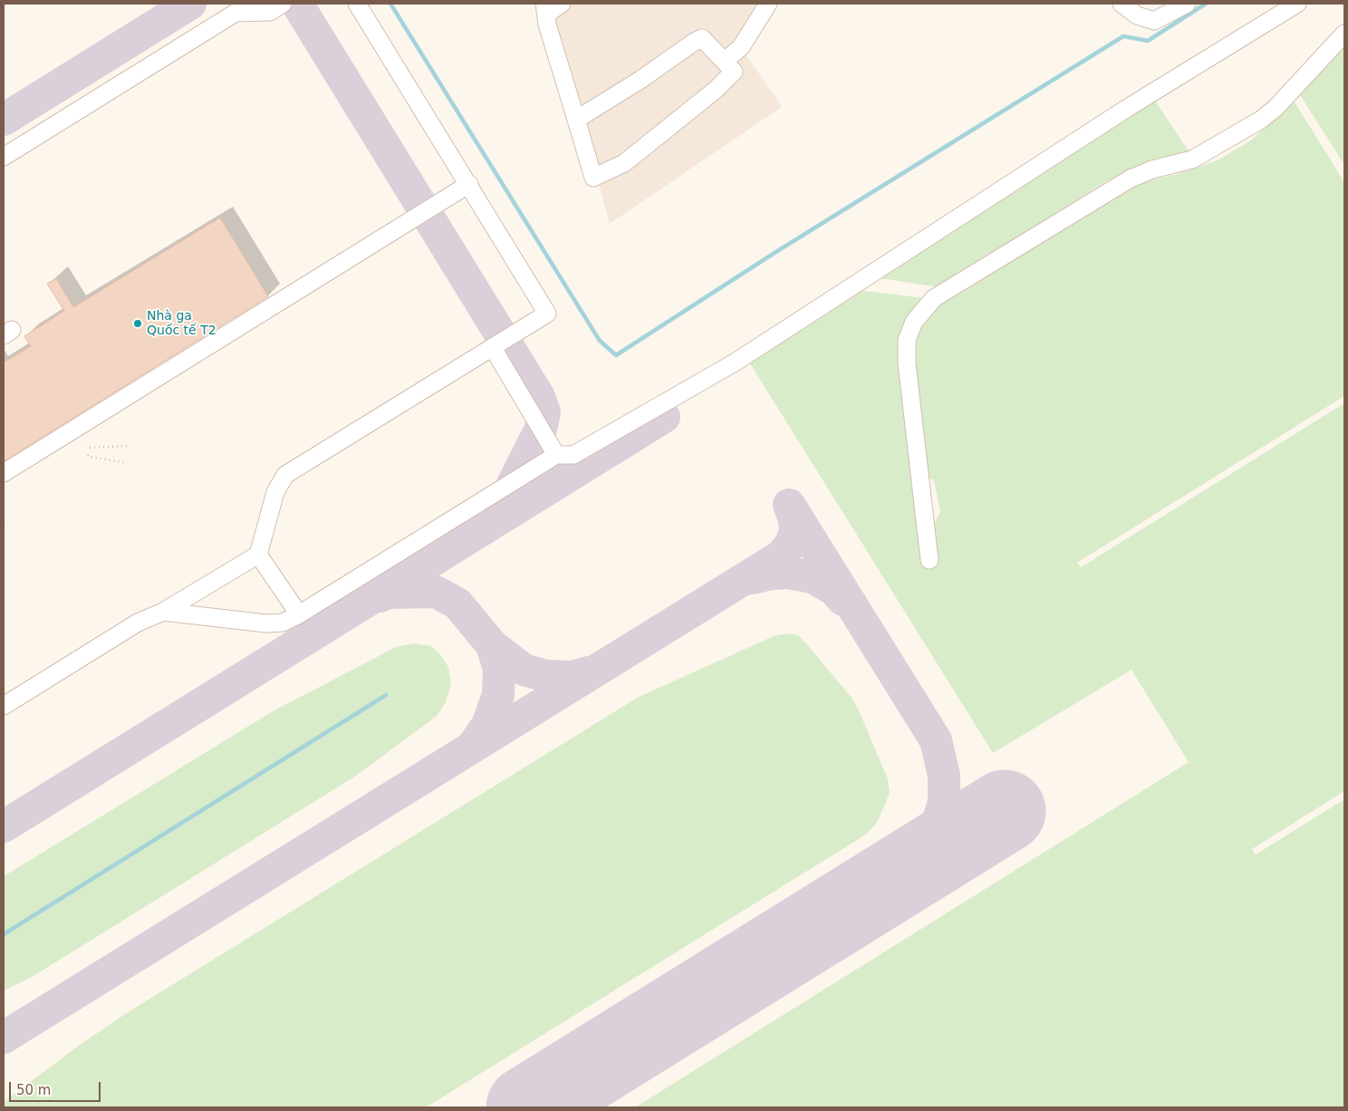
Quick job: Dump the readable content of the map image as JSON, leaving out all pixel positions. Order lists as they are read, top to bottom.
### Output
{
  "places": ["Nhà ga Quốc tế T2"],
  "scale_bar": "50 m"
}
